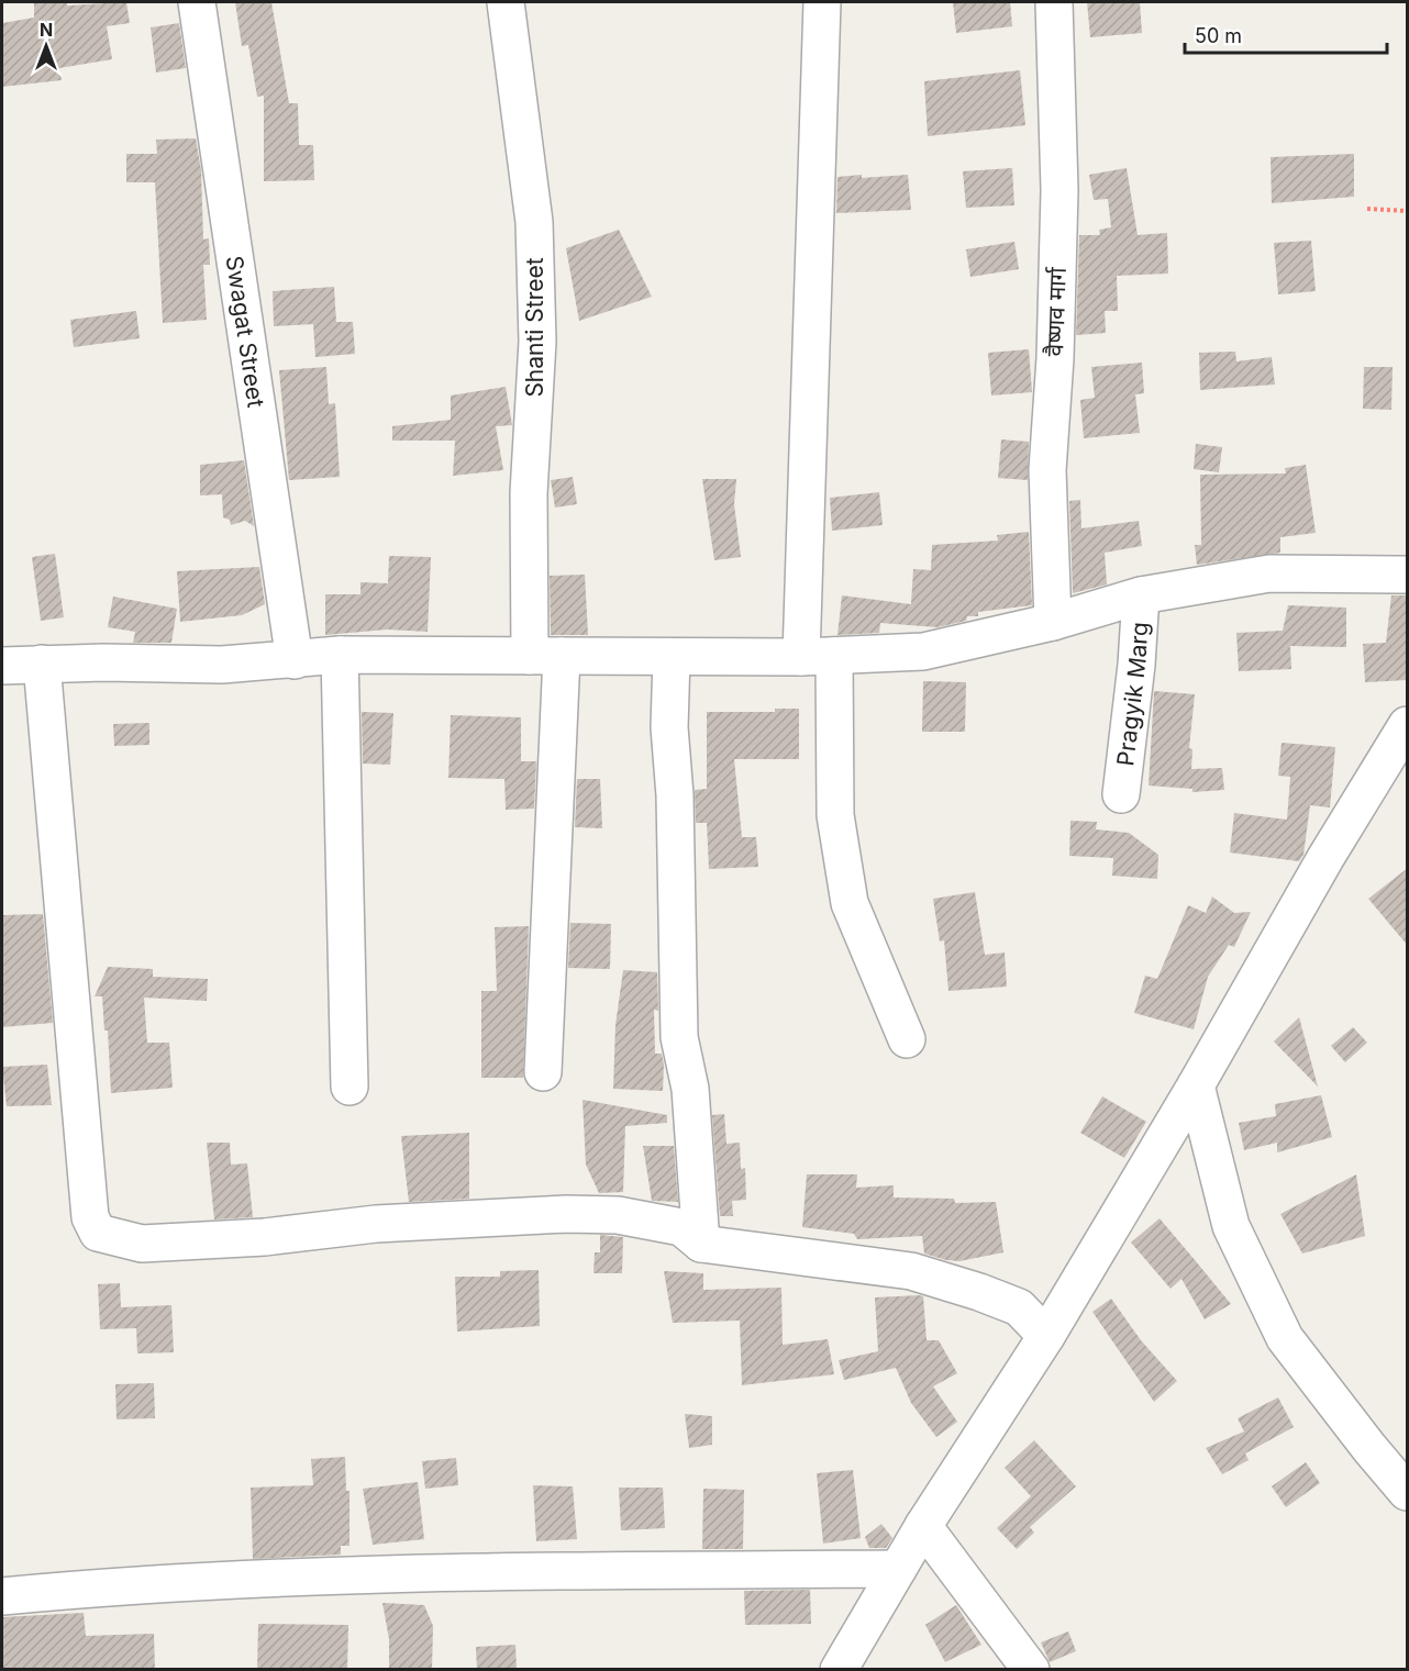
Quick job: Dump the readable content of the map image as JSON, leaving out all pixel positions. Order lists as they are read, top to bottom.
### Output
{
  "streets": {
    "street": [
      "वैष्णव मार्ग",
      "Shanti Street",
      "Swagat Street",
      "Pragyik Marg"
    ]
  },
  "scale_bar": "50 m",
  "north": "top"
}
